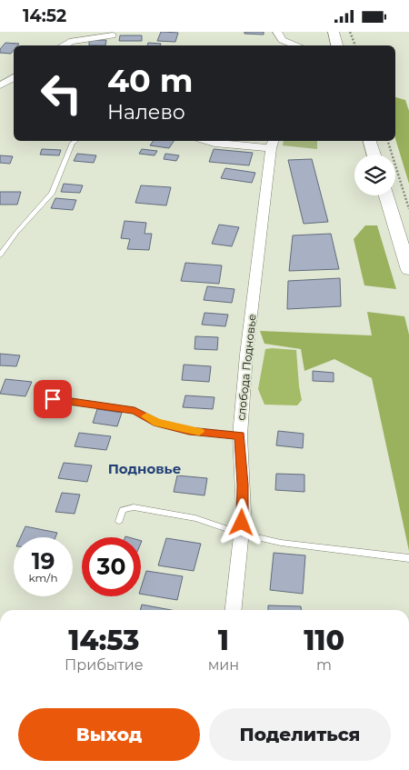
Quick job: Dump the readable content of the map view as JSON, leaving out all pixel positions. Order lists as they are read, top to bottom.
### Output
{
  "streets": {
    "street": ["слобода Подновье"]
  },
  "districts": ["Подновье"],
  "page": {
    "status": "14:52",
    "turn": ["40 m", "Налево"],
    "speed": "19 km/h",
    "limit": "30",
    "eta": [
      "14:53",
      "Прибытие",
      "1",
      "мин",
      "110",
      "m"
    ],
    "buttons": ["Выход", "Поделиться"]
  }
}
